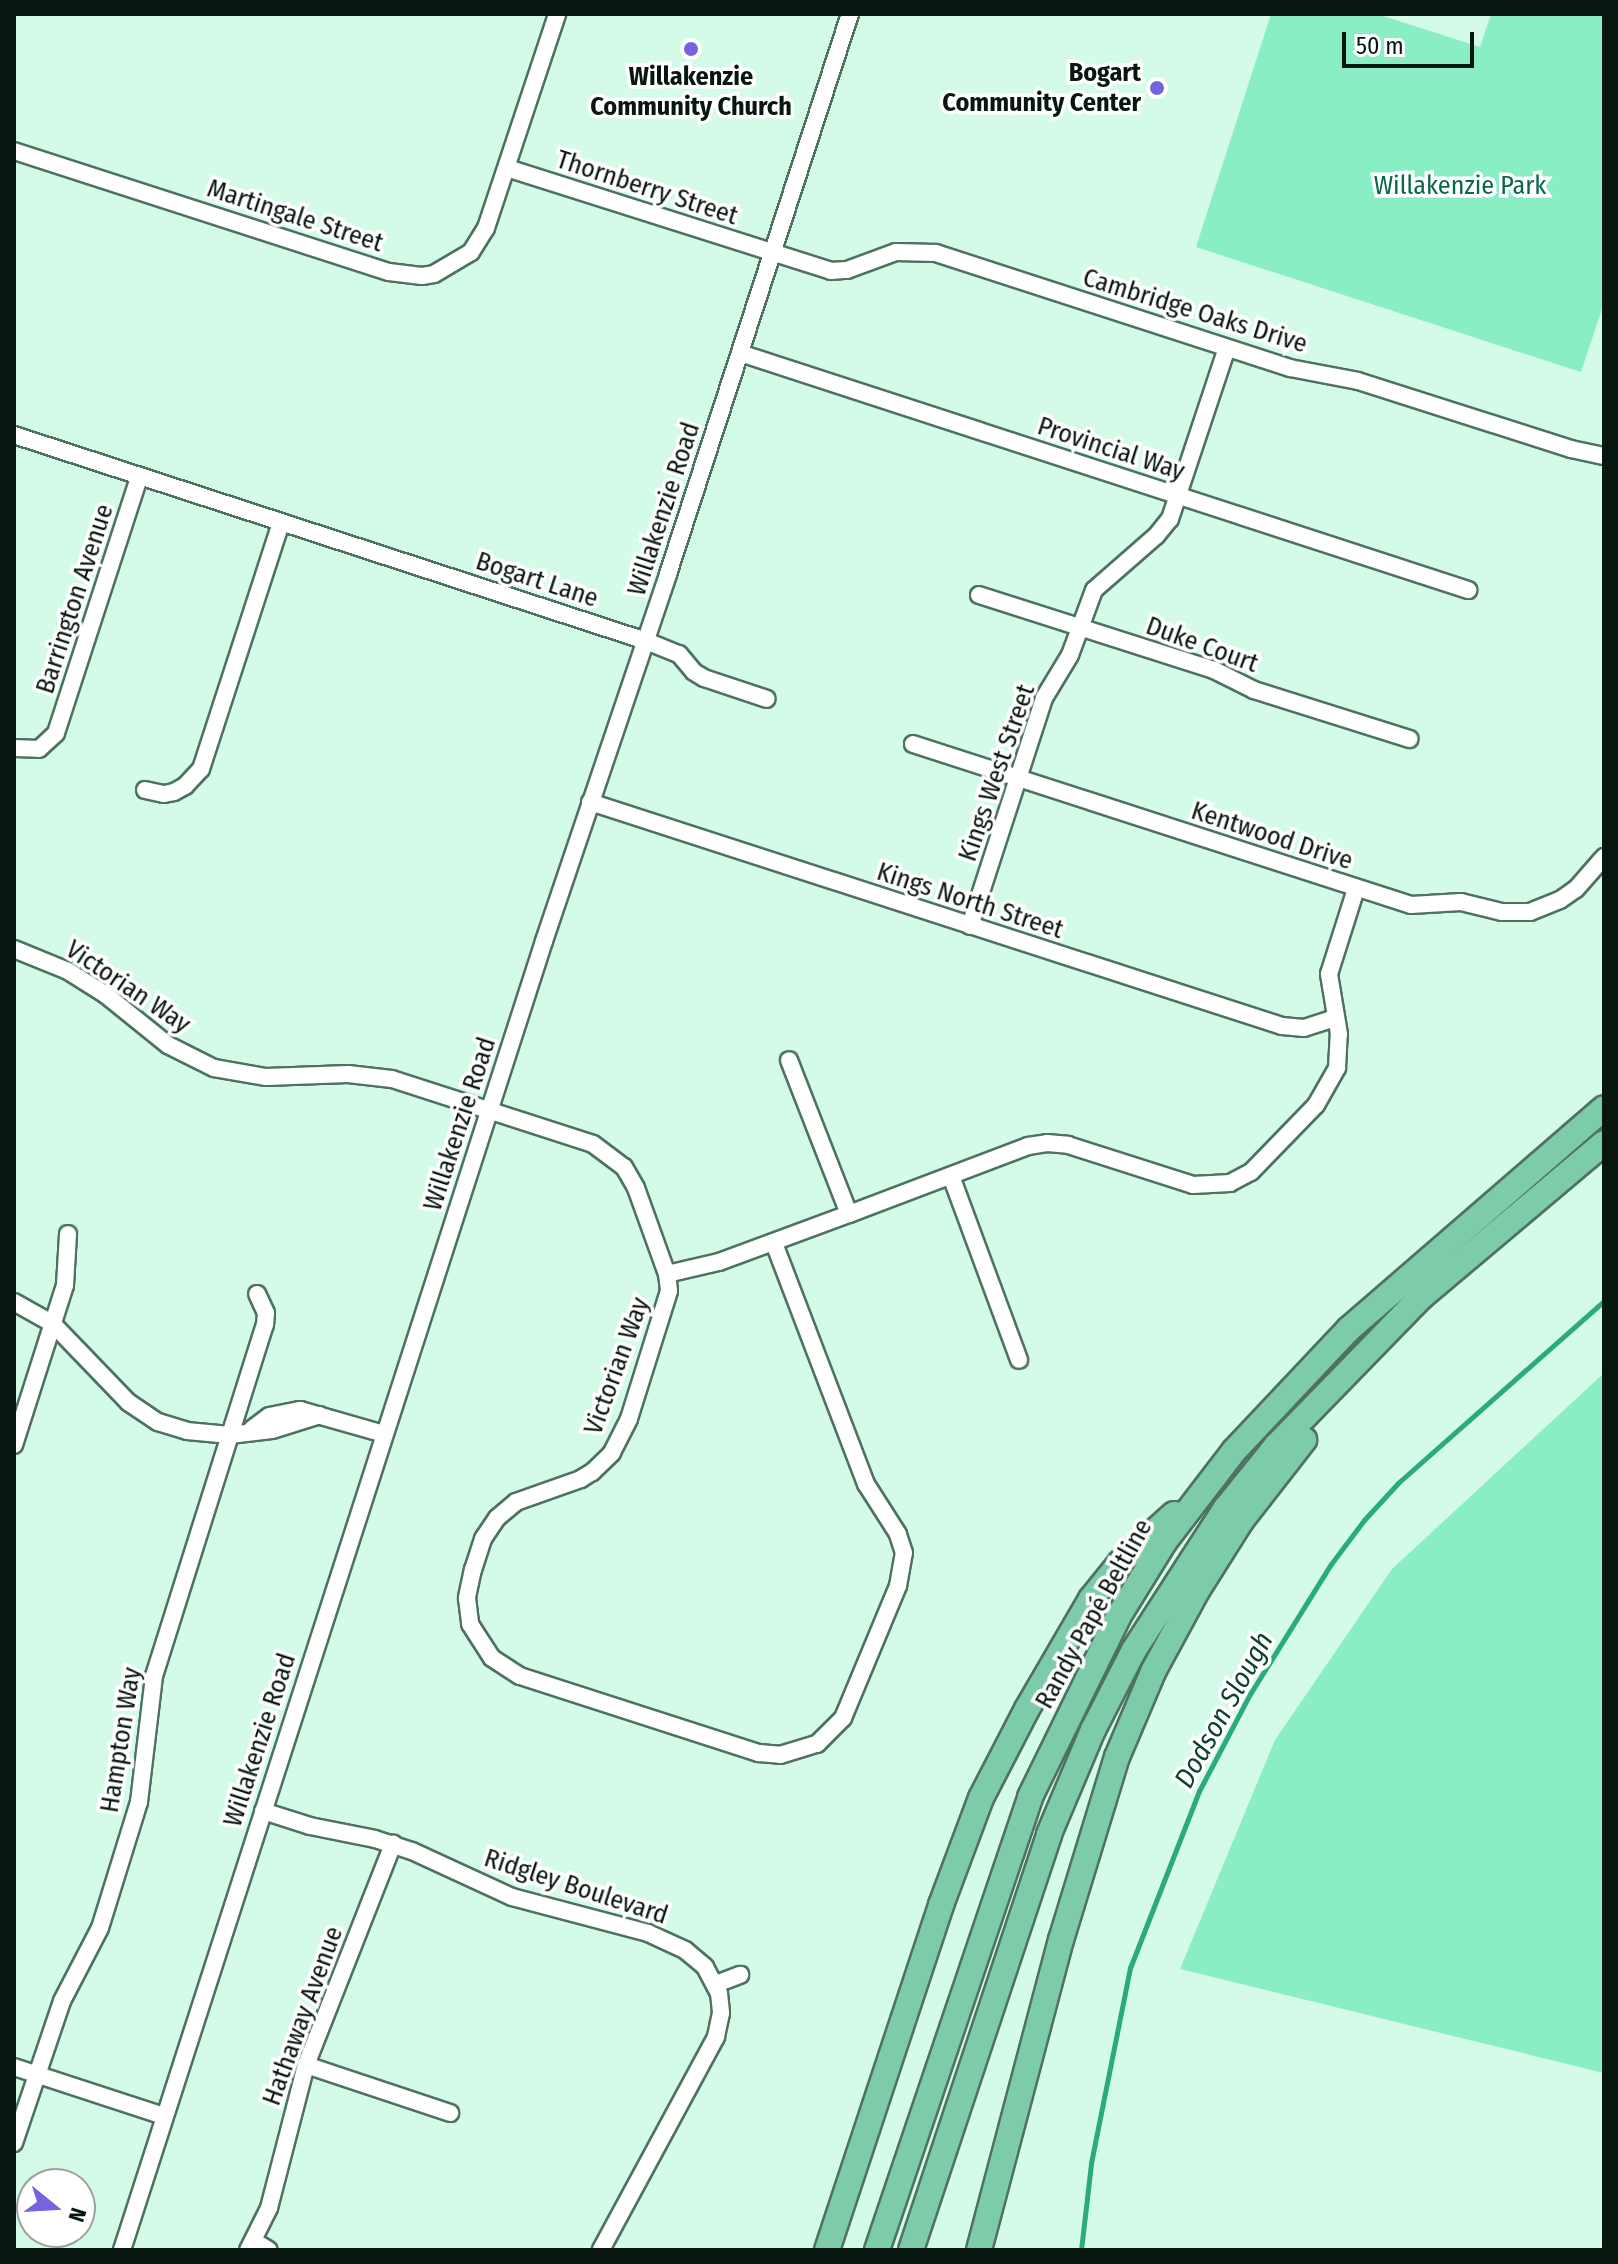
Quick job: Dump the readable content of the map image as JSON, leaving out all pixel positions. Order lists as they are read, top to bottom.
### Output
{
  "streets": {
    "highway": ["Randy Papé Beltline"],
    "street": [
      "Thornberry Street",
      "Martingale Street",
      "Cambridge Oaks Drive",
      "Provincial Way",
      "Willakenzie Road",
      "Bogart Lane",
      "Barrington Avenue",
      "Duke Court",
      "Kings West Street",
      "Kentwood Drive",
      "Kings North Street",
      "Victorian Way",
      "Hampton Way",
      "Ridgley Boulevard",
      "Hathaway Avenue"
    ]
  },
  "crossings": [
    ["Thornberry Street", "Martingale Street"],
    ["Thornberry Street", "Cambridge Oaks Drive"],
    ["Thornberry Street", "Willakenzie Road"],
    ["Cambridge Oaks Drive", "Willakenzie Road"],
    ["Cambridge Oaks Drive", "Kings West Street"],
    ["Provincial Way", "Willakenzie Road"],
    ["Provincial Way", "Kings West Street"],
    ["Willakenzie Road", "Bogart Lane"],
    ["Willakenzie Road", "Kings North Street"],
    ["Willakenzie Road", "Victorian Way"],
    ["Willakenzie Road", "Ridgley Boulevard"],
    ["Bogart Lane", "Barrington Avenue"],
    ["Duke Court", "Kings West Street"],
    ["Kings West Street", "Kentwood Drive"],
    ["Kings West Street", "Kings North Street"],
    ["Ridgley Boulevard", "Hathaway Avenue"]
  ],
  "water": ["Dodson Slough"],
  "parks": ["Willakenzie Park"],
  "places": ["Willakenzie Community Church", "Bogart Community Center"],
  "scale_bar": "50 m",
  "north": "right"
}
